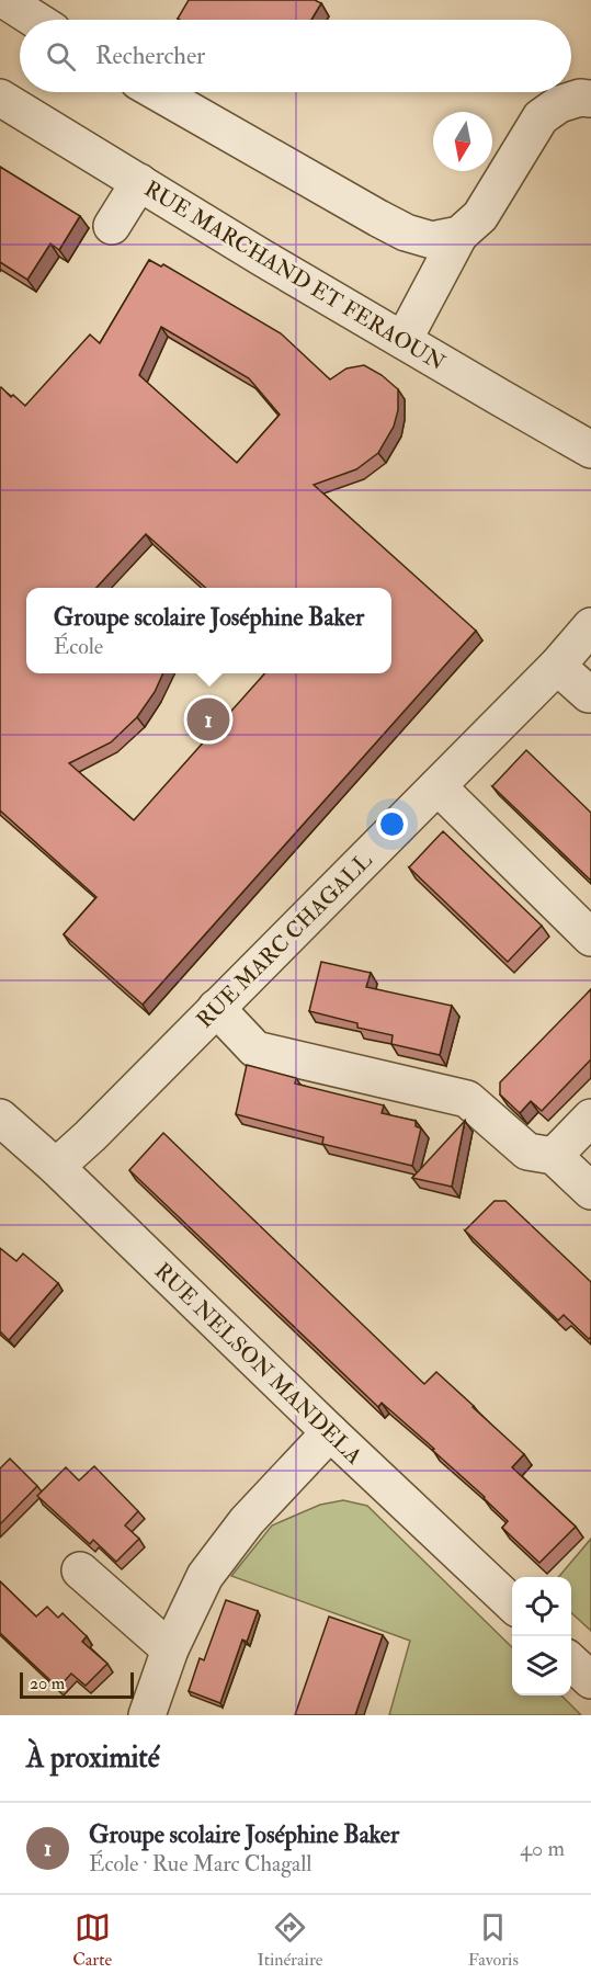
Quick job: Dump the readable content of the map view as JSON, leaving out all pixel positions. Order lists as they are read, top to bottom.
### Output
{
  "streets": {
    "street": ["RUE MARCHAND ET FERAOUN", "RUE MARC CHAGALL", "RUE NELSON MANDELA"]
  },
  "crossings": [
    ["RUE MARC CHAGALL", "RUE NELSON MANDELA"]
  ],
  "scale_bar": "20 m",
  "north": "bottom",
  "page": {
    "search": "Rechercher",
    "popup": ["Groupe scolaire Joséphine Baker", "École"],
    "pins": "1",
    "scale": "20 m",
    "heading": "À proximité",
    "list": [
      {
        "mark": "1",
        "name": "Groupe scolaire Joséphine Baker",
        "note": "École · Rue Marc Chagall",
        "value": "40 m"
      }
    ],
    "nav": ["Carte", "Itinéraire", "Favoris"]
  }
}
